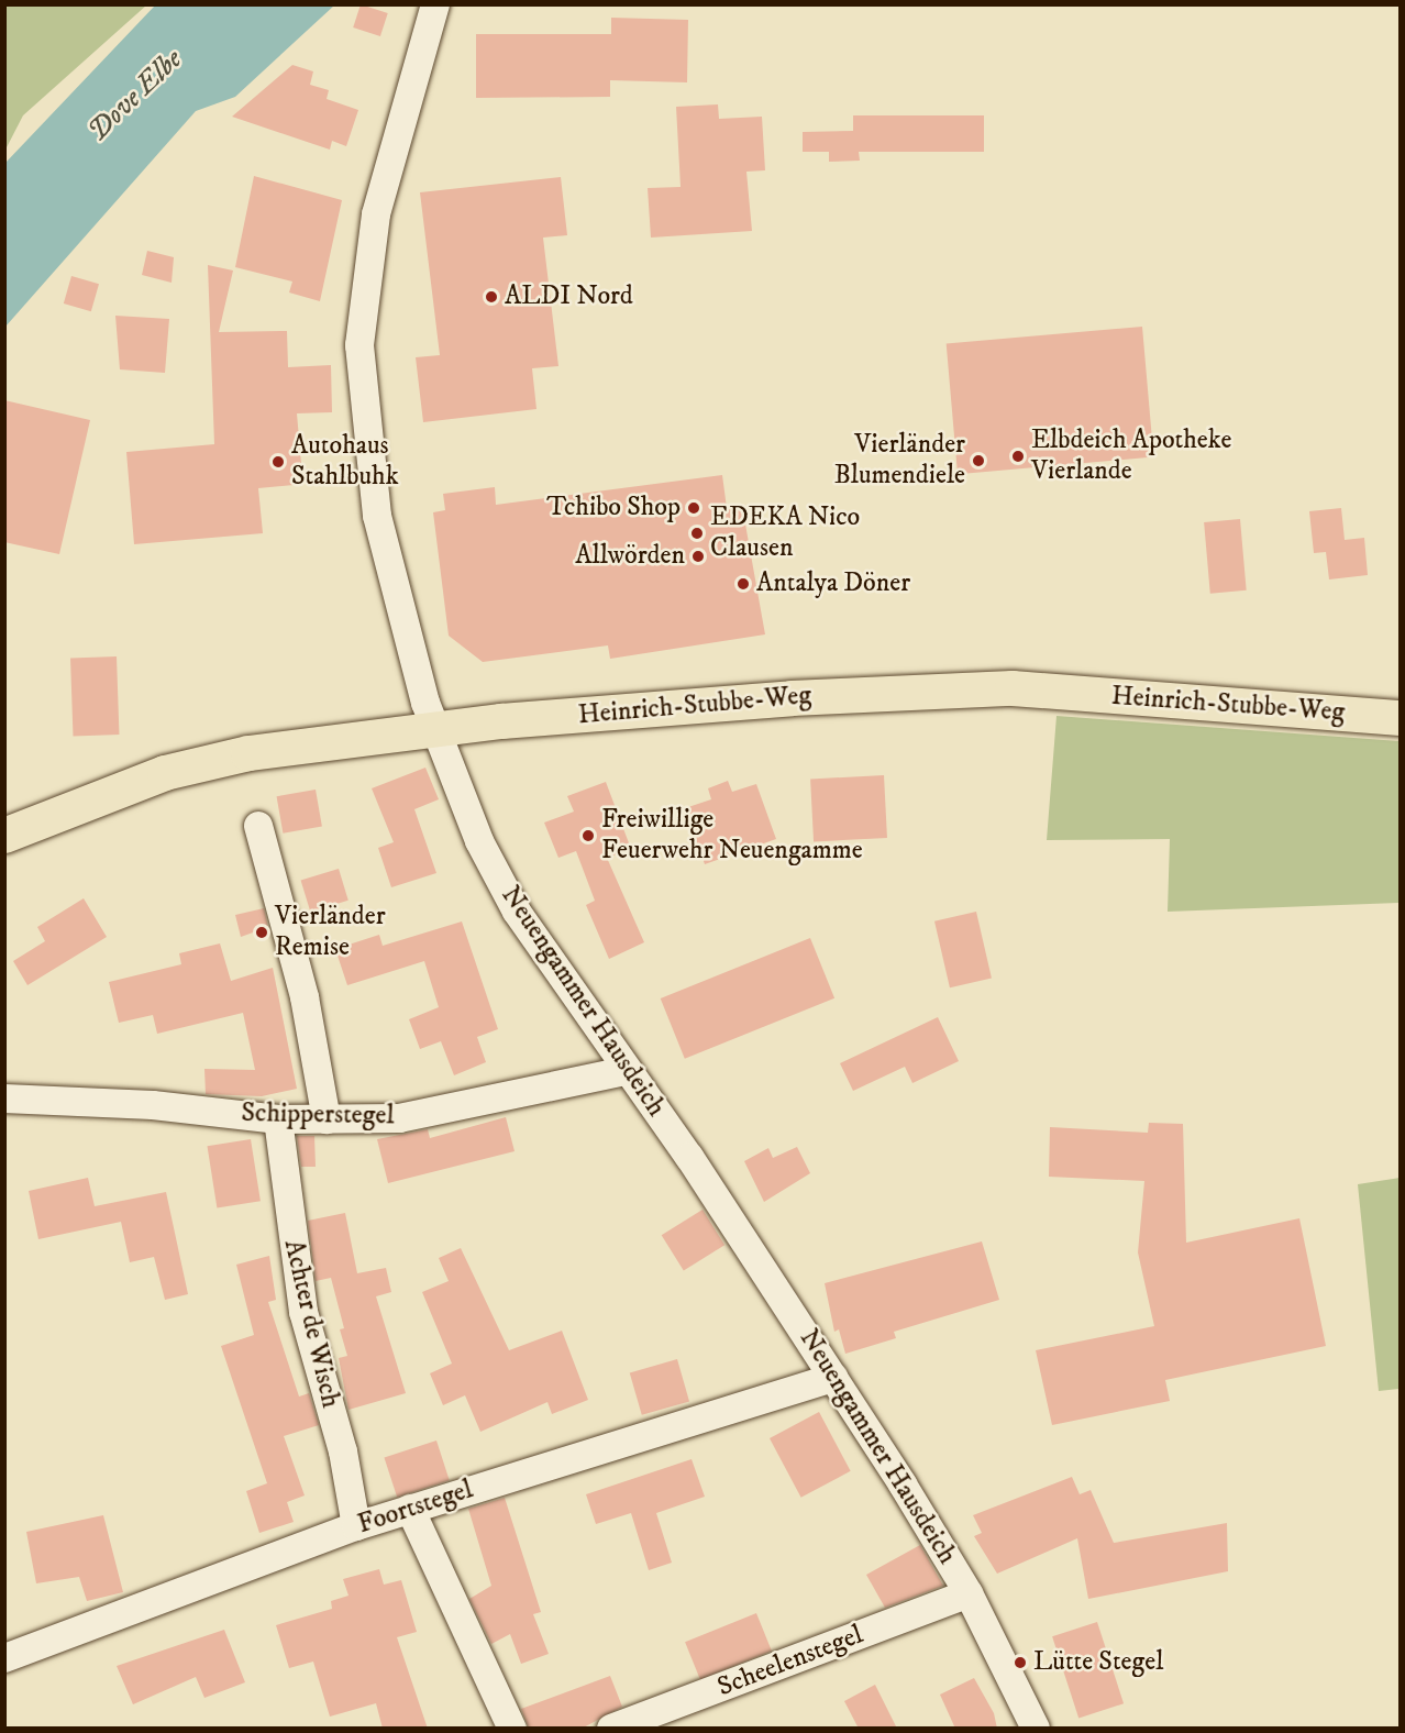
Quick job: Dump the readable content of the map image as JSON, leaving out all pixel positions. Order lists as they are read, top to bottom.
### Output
{
  "streets": {
    "main road": ["Heinrich-Stubbe-Weg"],
    "street": [
      "Neuengammer Hausdeich",
      "Schipperstegel",
      "Achter de Wisch",
      "Foortstegel",
      "Scheelenstegel"
    ]
  },
  "crossings": [
    ["Heinrich-Stubbe-Weg", "Neuengammer Hausdeich"],
    ["Neuengammer Hausdeich", "Schipperstegel"],
    ["Neuengammer Hausdeich", "Foortstegel"],
    ["Neuengammer Hausdeich", "Scheelenstegel"],
    ["Schipperstegel", "Achter de Wisch"],
    ["Achter de Wisch", "Foortstegel"]
  ],
  "water": ["Dove Elbe"],
  "places": [
    "ALDI Nord",
    "Elbdeich Apotheke Vierlande",
    "Vierländer Blumendiele",
    "Autohaus Stahlbuhk",
    "Tchibo Shop",
    "EDEKA Nico Clausen",
    "Allwörden",
    "Antalya Döner",
    "Freiwillige Feuerwehr Neuengamme",
    "Vierländer Remise",
    "Lütte Stegel"
  ]
}
